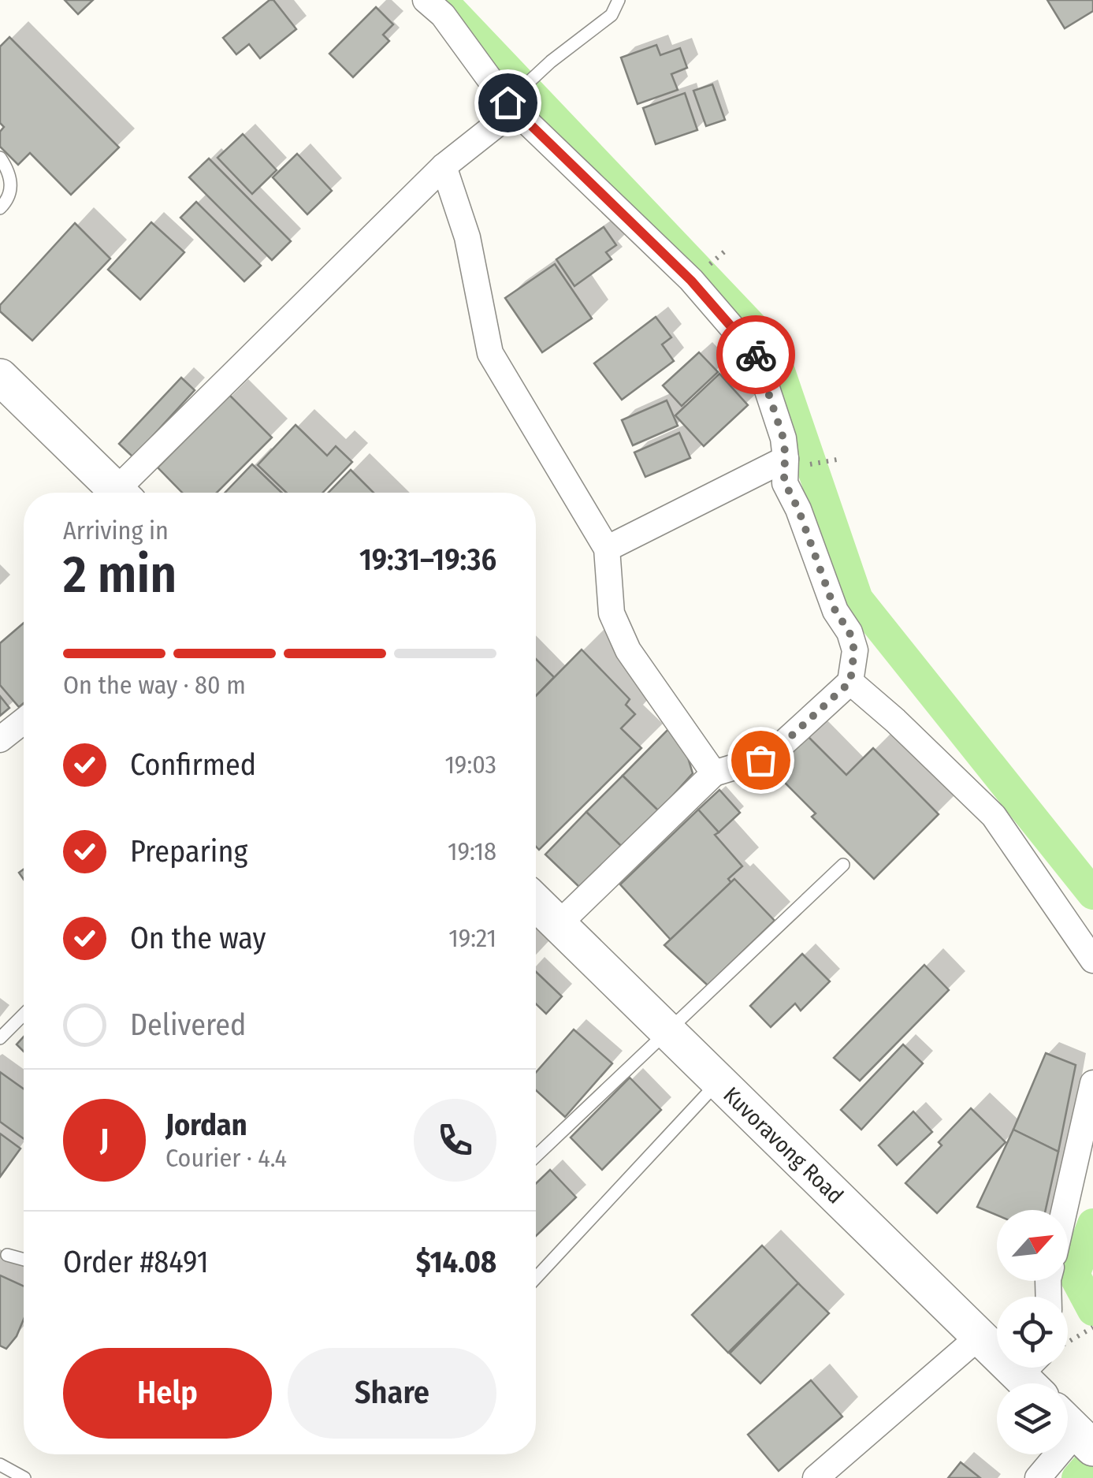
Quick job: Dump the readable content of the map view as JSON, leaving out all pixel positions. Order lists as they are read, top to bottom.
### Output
{
  "streets": {
    "street": ["Kuvoravong Road"]
  },
  "north": "top right",
  "page": {
    "heading": ["2 min", "Arriving in", "19:31–19:36"],
    "panel": [
      "Jordan",
      "Courier · 4.4",
      "Order #8491",
      "$14.08"
    ],
    "bar": "On the way · 80 m",
    "list": [
      ["Confirmed", "19:03"],
      ["Preparing", "19:18"],
      ["On the way", "19:21"],
      "Delivered"
    ],
    "round": "J",
    "buttons": ["Help", "Share"]
  }
}
